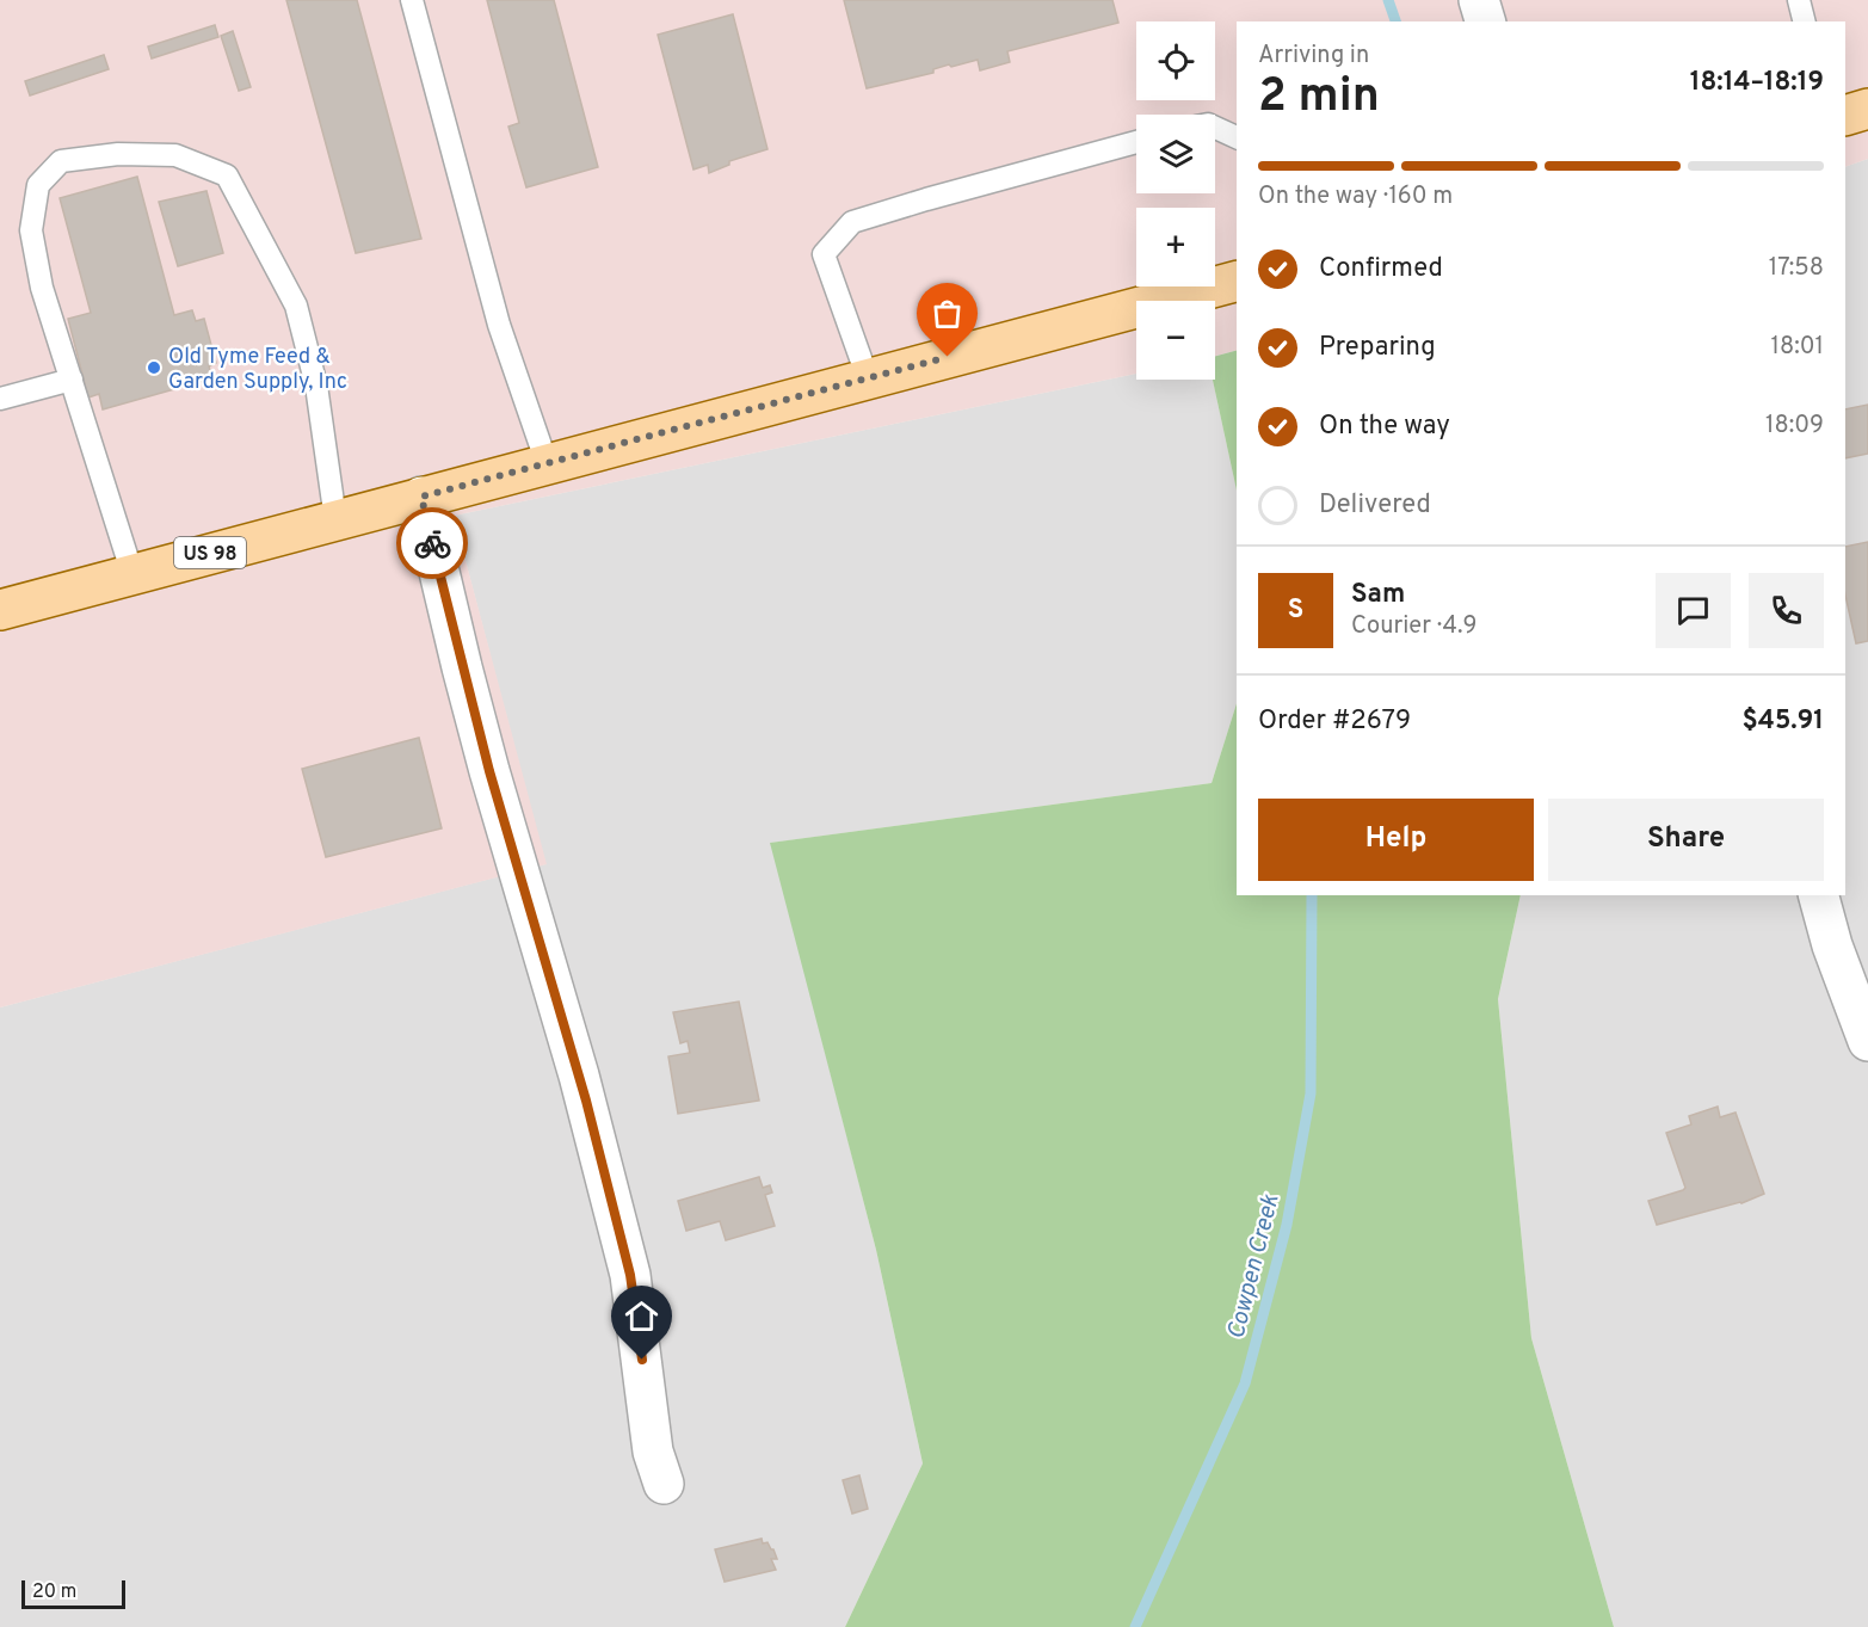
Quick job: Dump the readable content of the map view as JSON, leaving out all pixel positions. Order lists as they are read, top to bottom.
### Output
{
  "streets": {
    "main road": ["US 98"]
  },
  "water": ["Cowpen Creek"],
  "places": ["Old Tyme Feed & Garden Supply, Inc"],
  "scale_bar": "20 m",
  "page": {
    "map_buttons": ["+", "−"],
    "heading": ["2 min", "Arriving in", "18:14–18:19"],
    "panel": [
      "Sam",
      "Courier · 4.9",
      "Order #2679",
      "$45.91"
    ],
    "bar": "On the way · 160 m",
    "list": [
      ["Confirmed", "17:58"],
      ["Preparing", "18:01"],
      ["On the way", "18:09"],
      "Delivered"
    ],
    "round": "S",
    "buttons": ["Help", "Share"],
    "scale": "20 m"
  }
}
